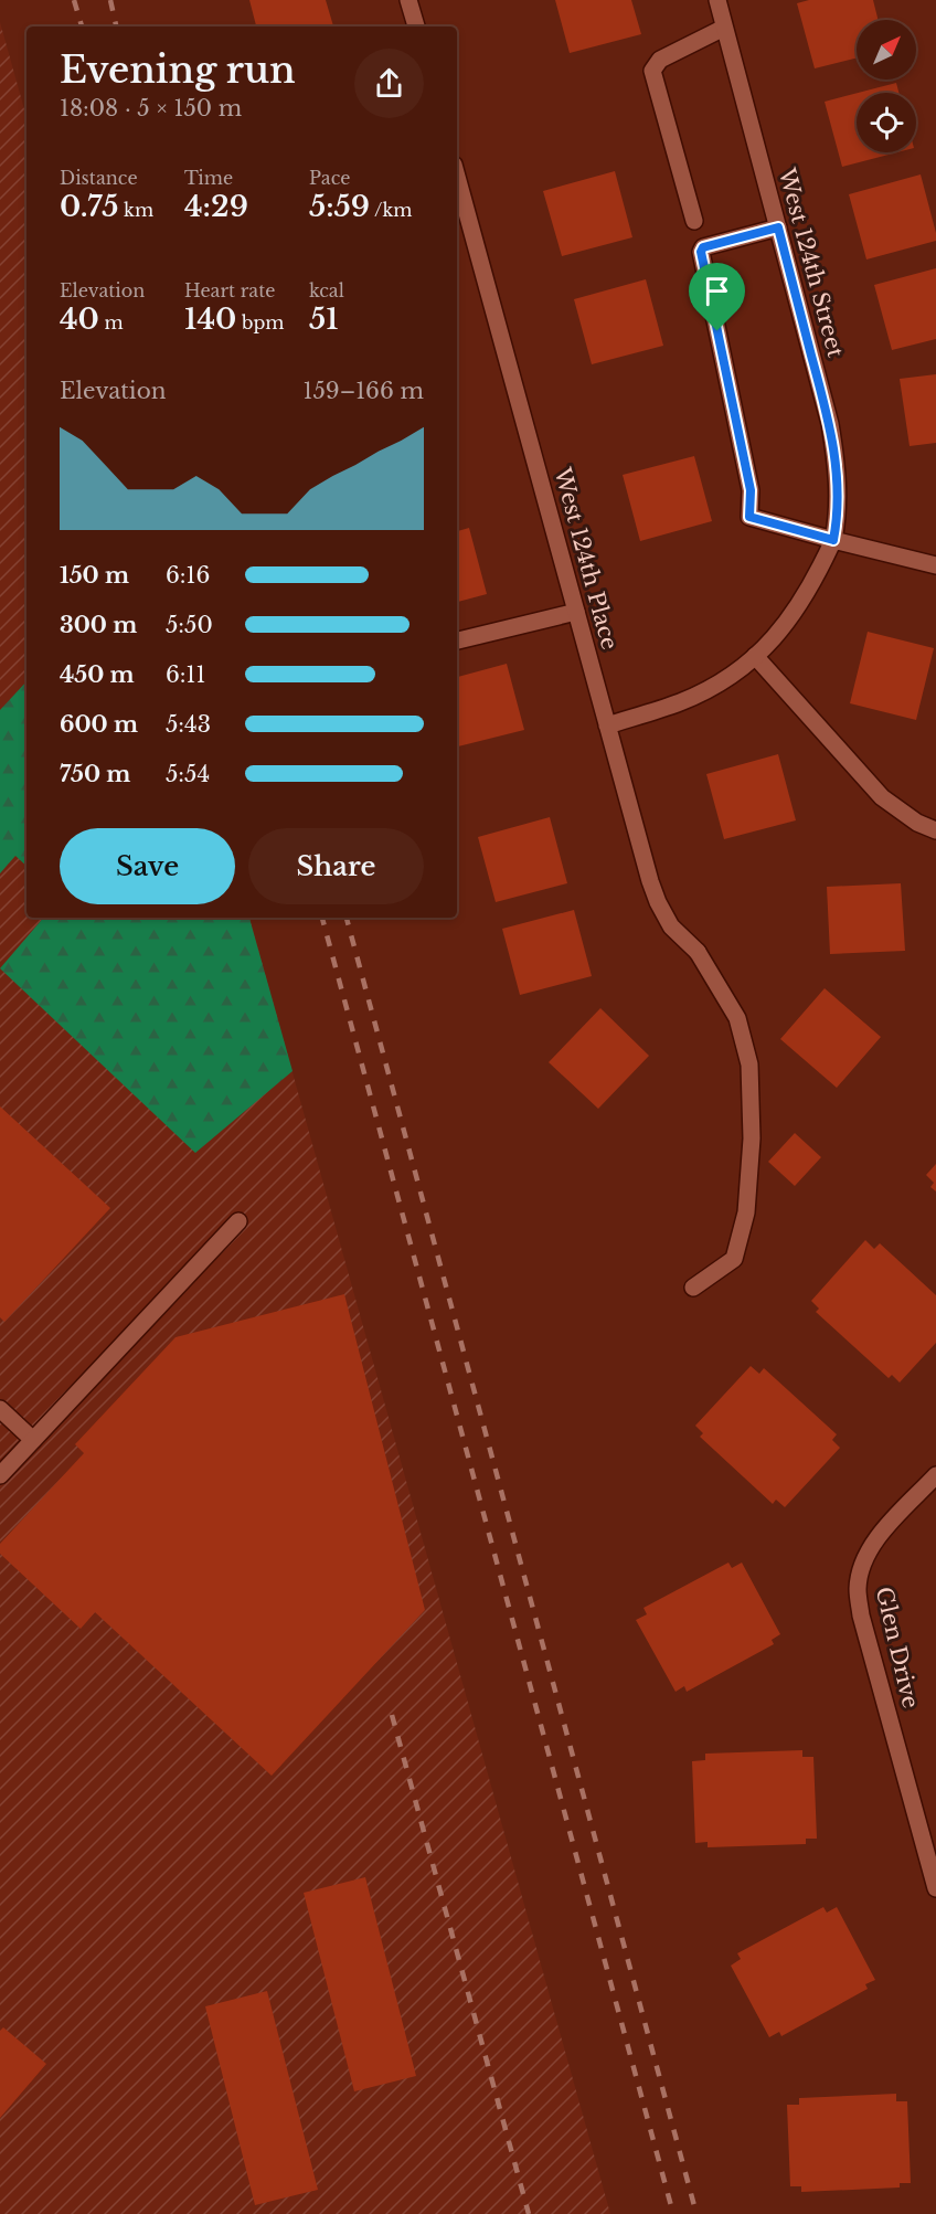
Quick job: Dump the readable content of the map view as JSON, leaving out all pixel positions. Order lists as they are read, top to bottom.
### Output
{
  "streets": {
    "street": ["West 124th Street", "West 124th Place", "Glen Drive"]
  },
  "crossings": [
    ["West 124th Street", "West 124th Place"]
  ],
  "north": "top right",
  "page": {
    "heading": ["Evening run", "18:08 · 5 × 150 m"],
    "stats": [
      ["Distance", "0.75 km"],
      ["Time", "4:29"],
      ["Pace", "5:59 /km"],
      ["Elevation", "40 m"],
      ["Heart rate", "140 bpm"],
      ["kcal", "51"]
    ],
    "chart": ["Elevation", "159–166 m"],
    "list": [
      {
        "name": "150 m",
        "note": "6:16"
      },
      {
        "name": "300 m",
        "note": "5:50"
      },
      {
        "name": "450 m",
        "note": "6:11"
      },
      {
        "name": "600 m",
        "note": "5:43"
      },
      {
        "name": "750 m",
        "note": "5:54"
      }
    ],
    "buttons": ["Save", "Share"]
  }
}
